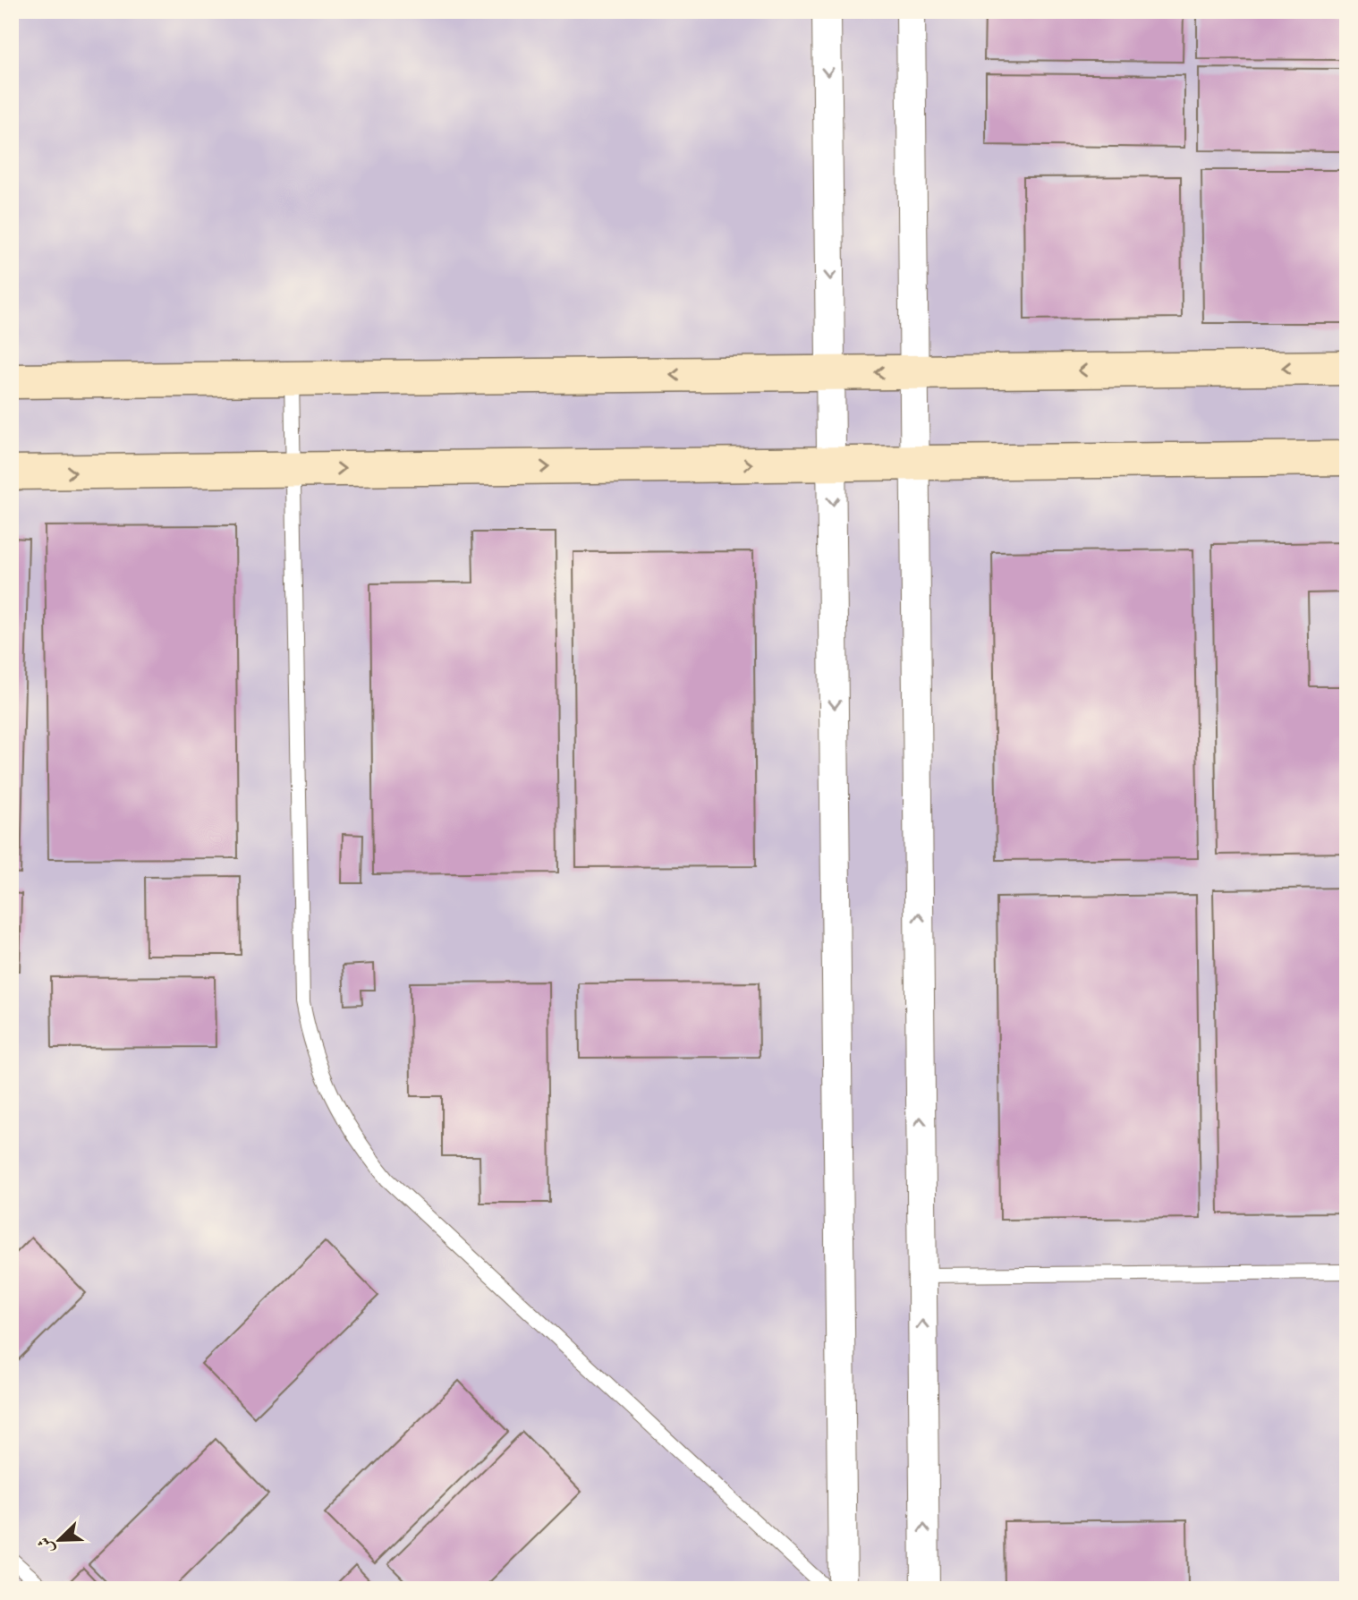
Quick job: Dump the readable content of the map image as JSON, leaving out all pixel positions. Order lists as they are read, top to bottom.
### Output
{
  "north": "bottom left"
}
